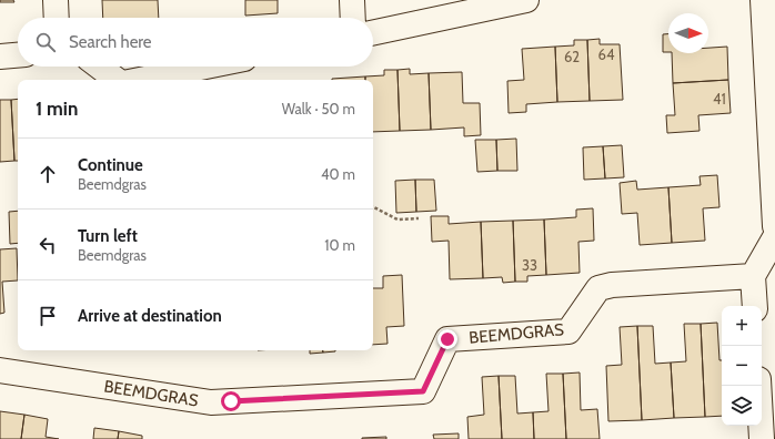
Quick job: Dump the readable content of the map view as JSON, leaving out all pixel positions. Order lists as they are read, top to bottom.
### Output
{
  "streets": {
    "street": ["BEEMDGRAS"]
  },
  "house_numbers": [
    "64",
    "62",
    "41",
    "33"
  ],
  "north": "right",
  "page": {
    "search": "Search here",
    "heading": ["1 min", "Walk · 50 m"],
    "list": [
      ["Continue", "Beemdgras", "40 m"],
      ["Turn left", "Beemdgras", "10 m"],
      "Arrive at destination"
    ],
    "map_buttons": ["+", "−"]
  }
}
